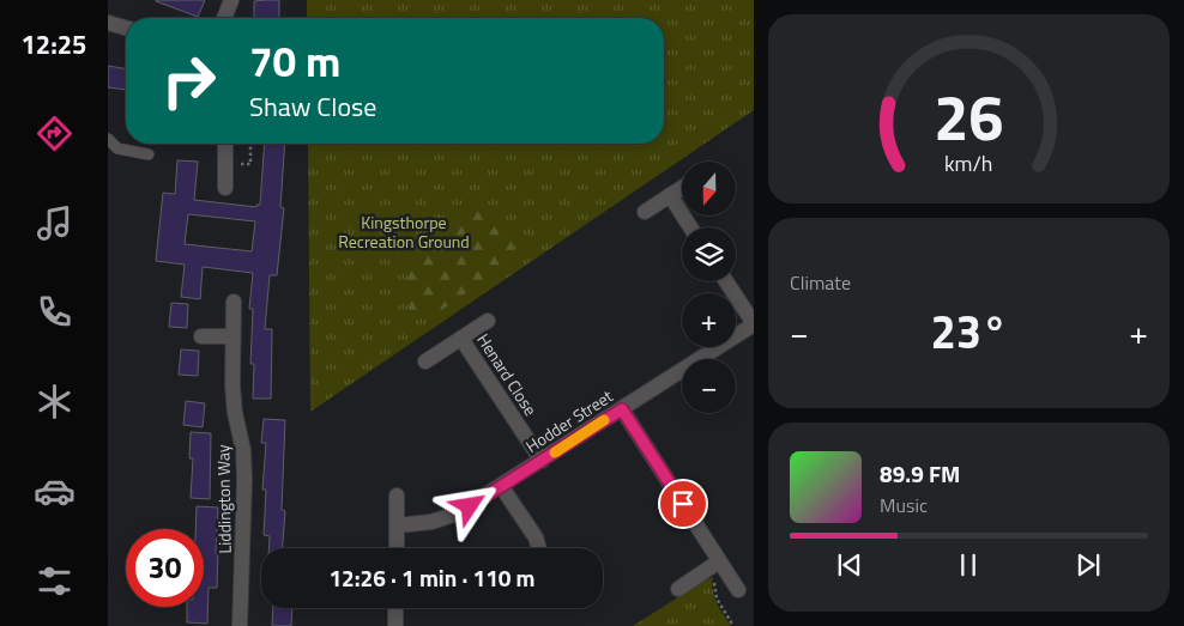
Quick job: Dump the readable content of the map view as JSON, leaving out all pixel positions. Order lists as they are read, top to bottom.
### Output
{
  "streets": {
    "street": ["Henard Close", "Hodder Street", "Liddington Way"]
  },
  "crossings": [
    ["Henard Close", "Hodder Street"]
  ],
  "parks": ["Kingsthorpe Recreation Ground"],
  "north": "bottom",
  "page": {
    "tabs": "12:25",
    "turn": ["70 m", "Shaw Close"],
    "map_buttons": ["+", "−"],
    "tile": "Climate",
    "heat": ["−", "23°", "+"],
    "song": ["89.9 FM", "Music"],
    "limit": "30",
    "trip": "12:26 · 1 min · 110 m",
    "gauge": ["26", "km/h"]
  }
}
